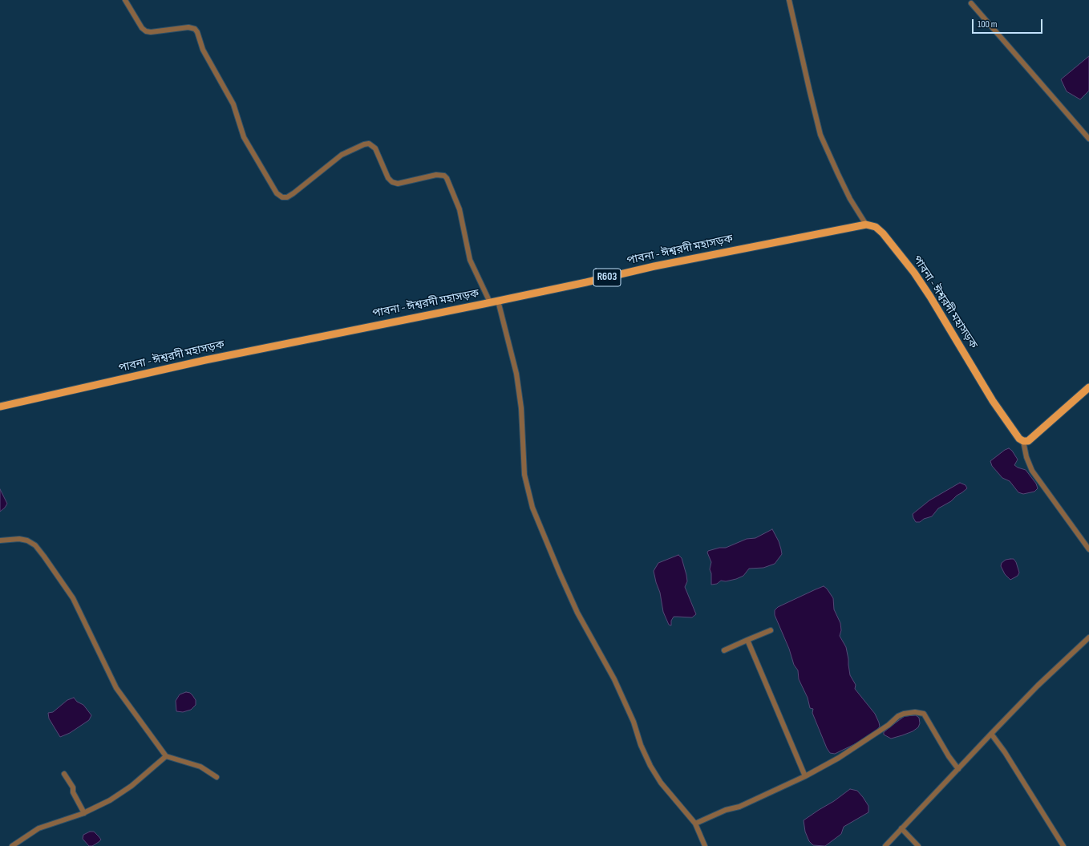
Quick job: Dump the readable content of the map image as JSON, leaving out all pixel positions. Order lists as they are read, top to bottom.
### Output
{
  "streets": {
    "main road": ["পাবনা - ঈশ্বরদী মহাসড়ক", "R603"]
  },
  "scale_bar": "100 m"
}
